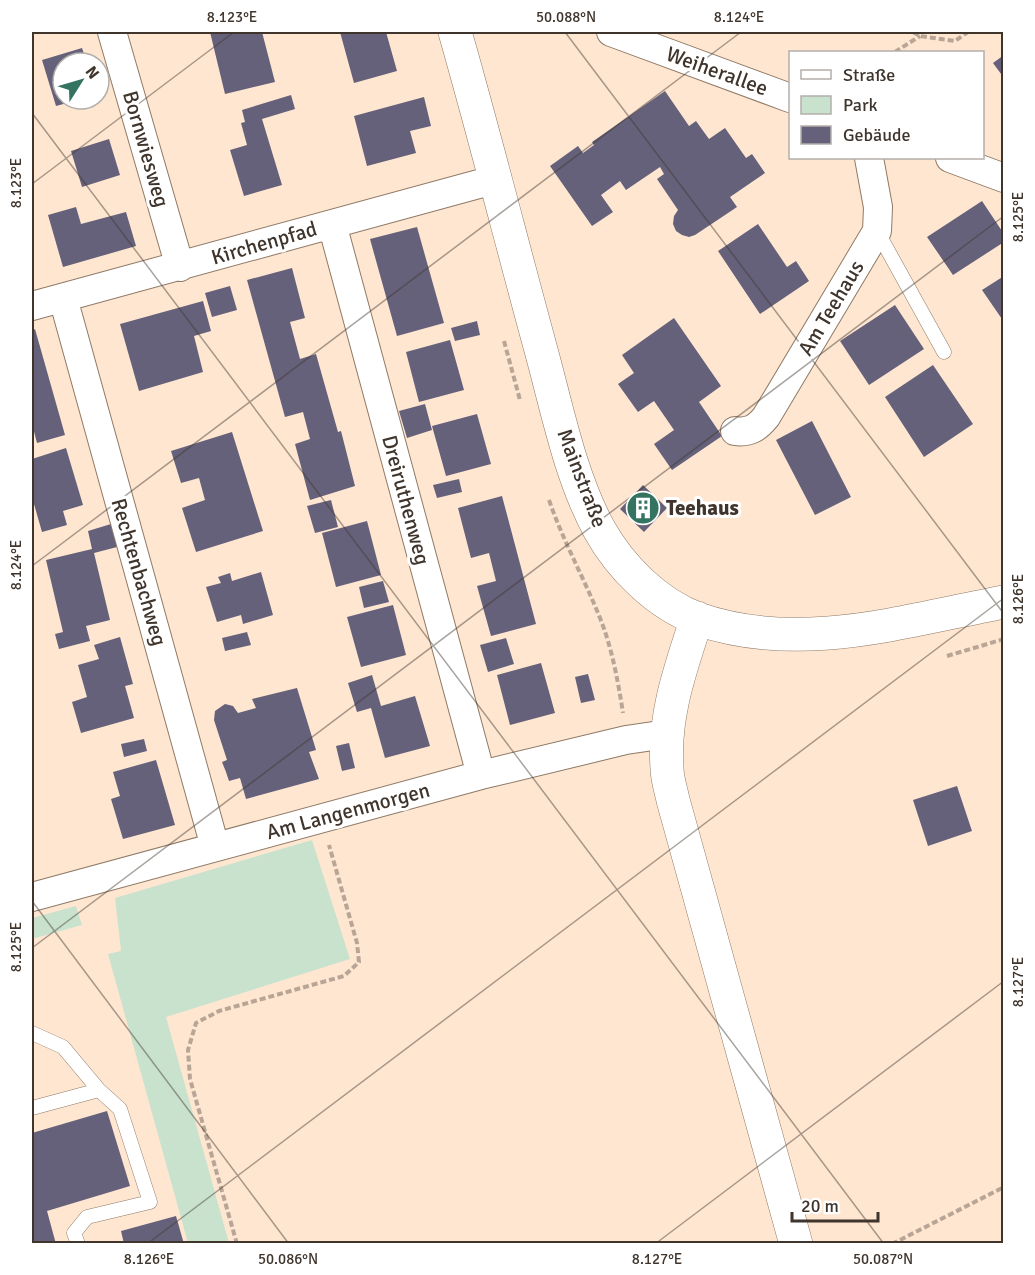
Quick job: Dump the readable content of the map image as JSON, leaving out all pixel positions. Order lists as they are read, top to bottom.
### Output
{
  "streets": {
    "main road": ["Mainstraße"],
    "street": [
      "Weiherallee",
      "Bornwiesweg",
      "Kirchenpfad",
      "Am Teehaus",
      "Dreiruthenweg",
      "Rechtenbachweg",
      "Am Langenmorgen"
    ]
  },
  "crossings": [
    ["Bornwiesweg", "Kirchenpfad"],
    ["Kirchenpfad", "Mainstraße"],
    ["Kirchenpfad", "Dreiruthenweg"],
    ["Kirchenpfad", "Rechtenbachweg"],
    ["Dreiruthenweg", "Am Langenmorgen"],
    ["Rechtenbachweg", "Am Langenmorgen"]
  ],
  "places": {
    "building": ["Teehaus"]
  },
  "legend": ["Straße", "Park", "Gebäude"],
  "scale_bar": "20 m",
  "north": "top right",
  "coordinates": [
    "8.123°E",
    "50.088°N",
    "8.124°E",
    "8.125°E",
    "8.126°E",
    "8.127°E",
    "50.086°N",
    "50.087°N"
  ]
}
